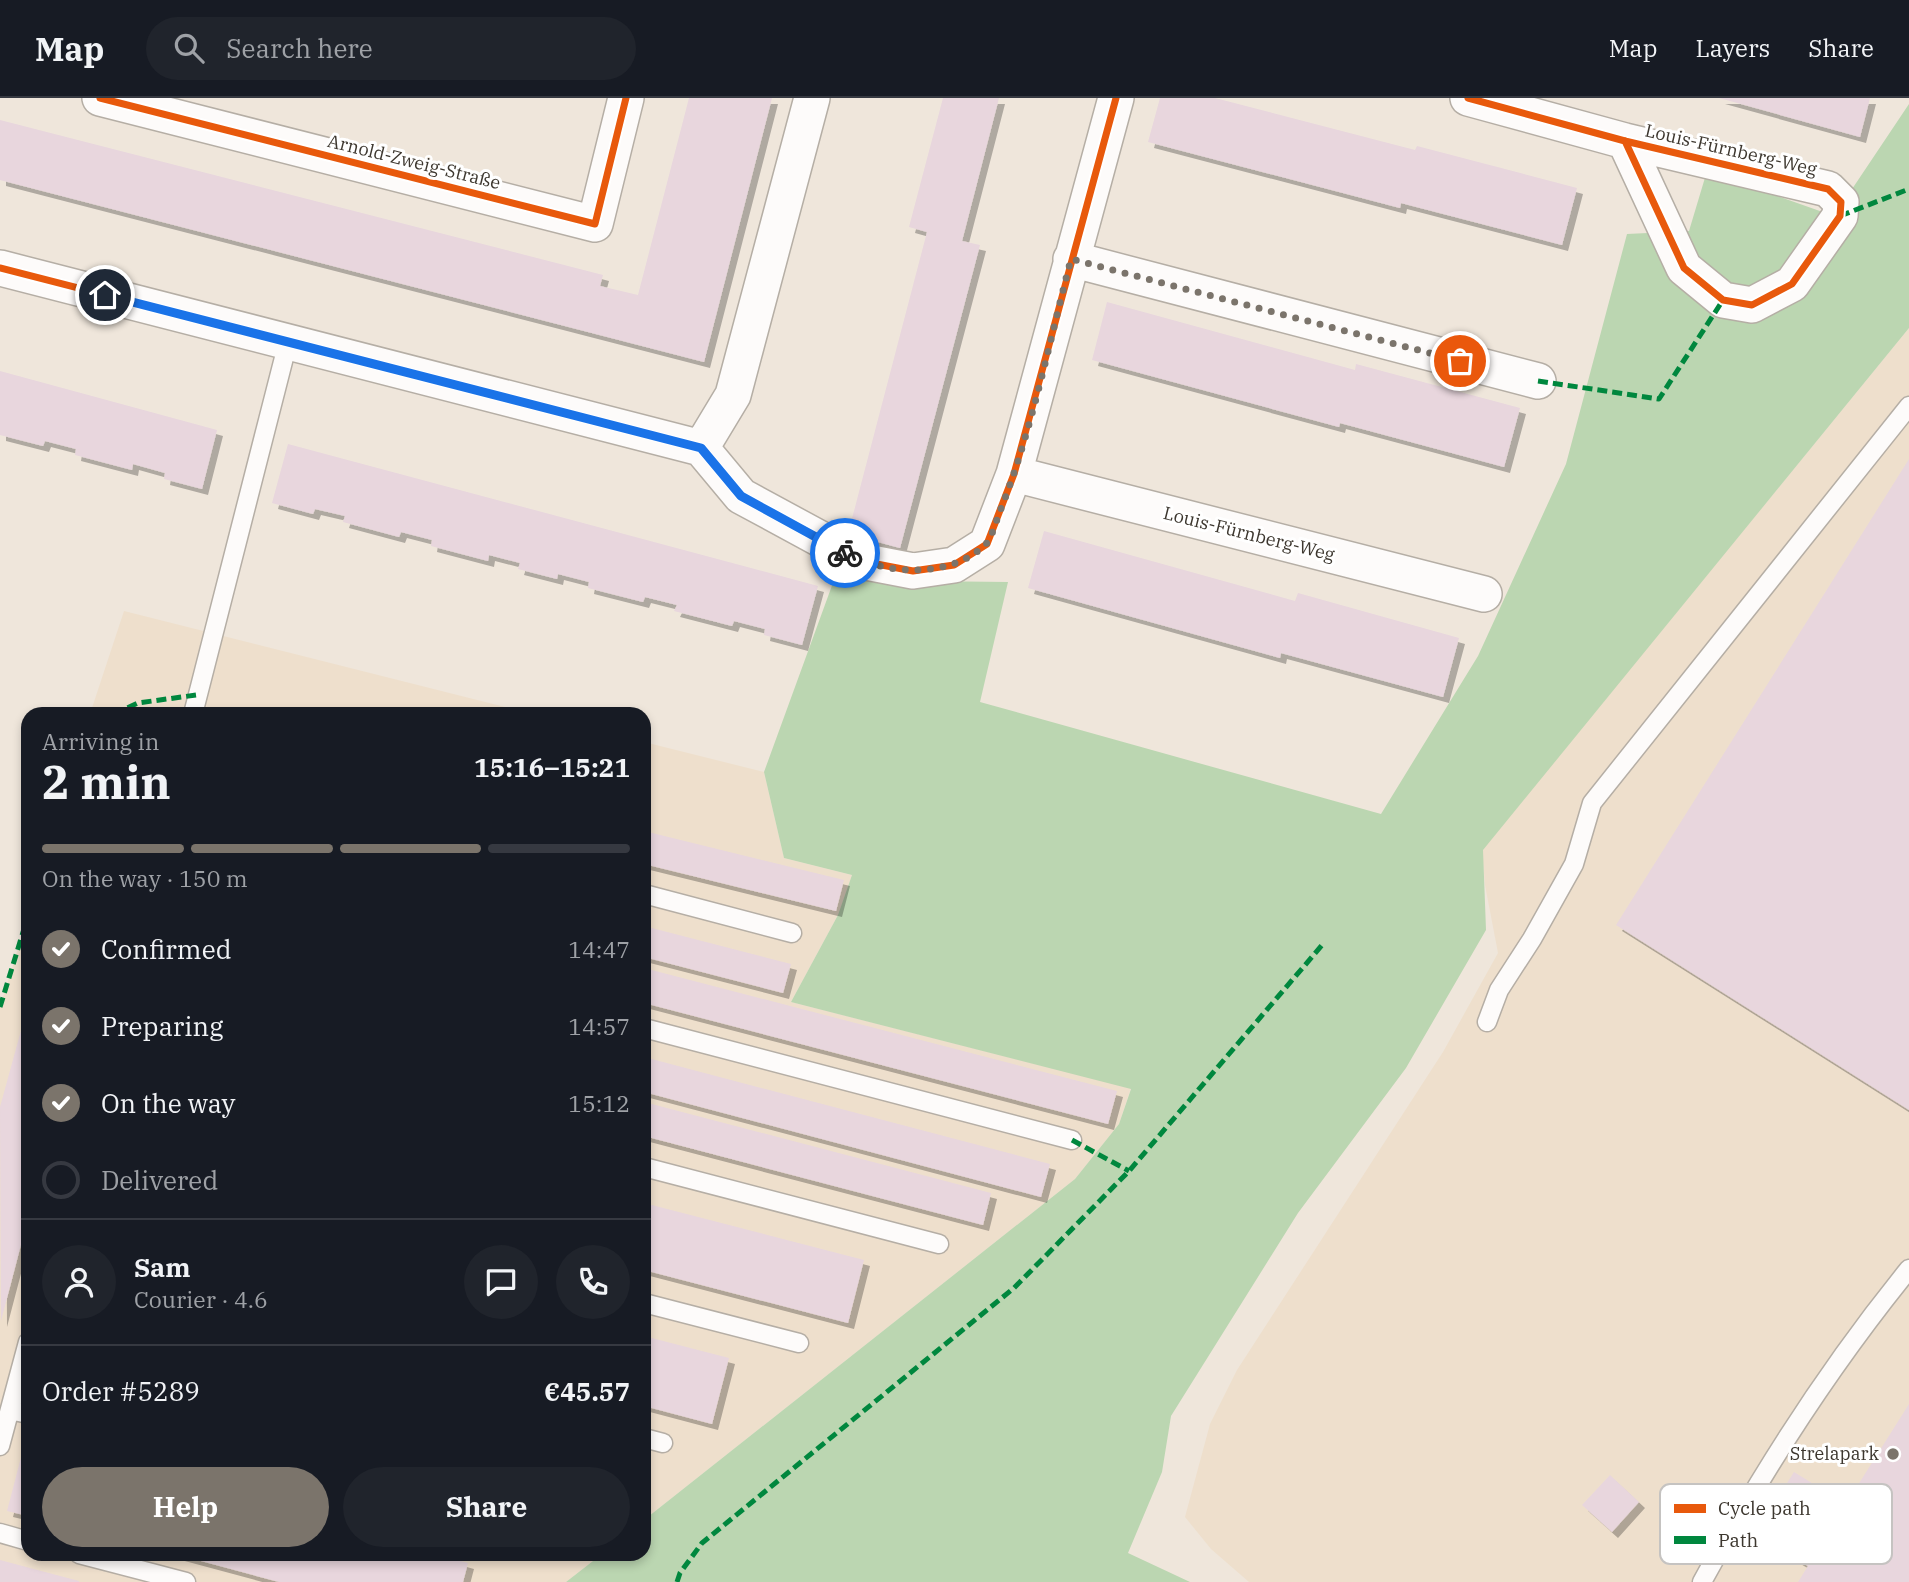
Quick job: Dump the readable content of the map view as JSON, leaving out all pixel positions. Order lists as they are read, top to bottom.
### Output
{
  "streets": {
    "street": ["Louis-Fürnberg-Weg", "Arnold-Zweig-Straße"]
  },
  "places": ["Strelapark"],
  "legend": ["Cycle path", "Path"],
  "page": {
    "header": "Map",
    "search": "Search here",
    "nav": ["Map", "Layers", "Share"],
    "heading": ["2 min", "Arriving in", "15:16–15:21"],
    "panel": [
      "Sam",
      "Courier · 4.6",
      "Order #5289",
      "€45.57"
    ],
    "bar": "On the way · 150 m",
    "list": [
      ["Confirmed", "14:47"],
      ["Preparing", "14:57"],
      ["On the way", "15:12"],
      "Delivered"
    ],
    "buttons": ["Help", "Share"]
  }
}
